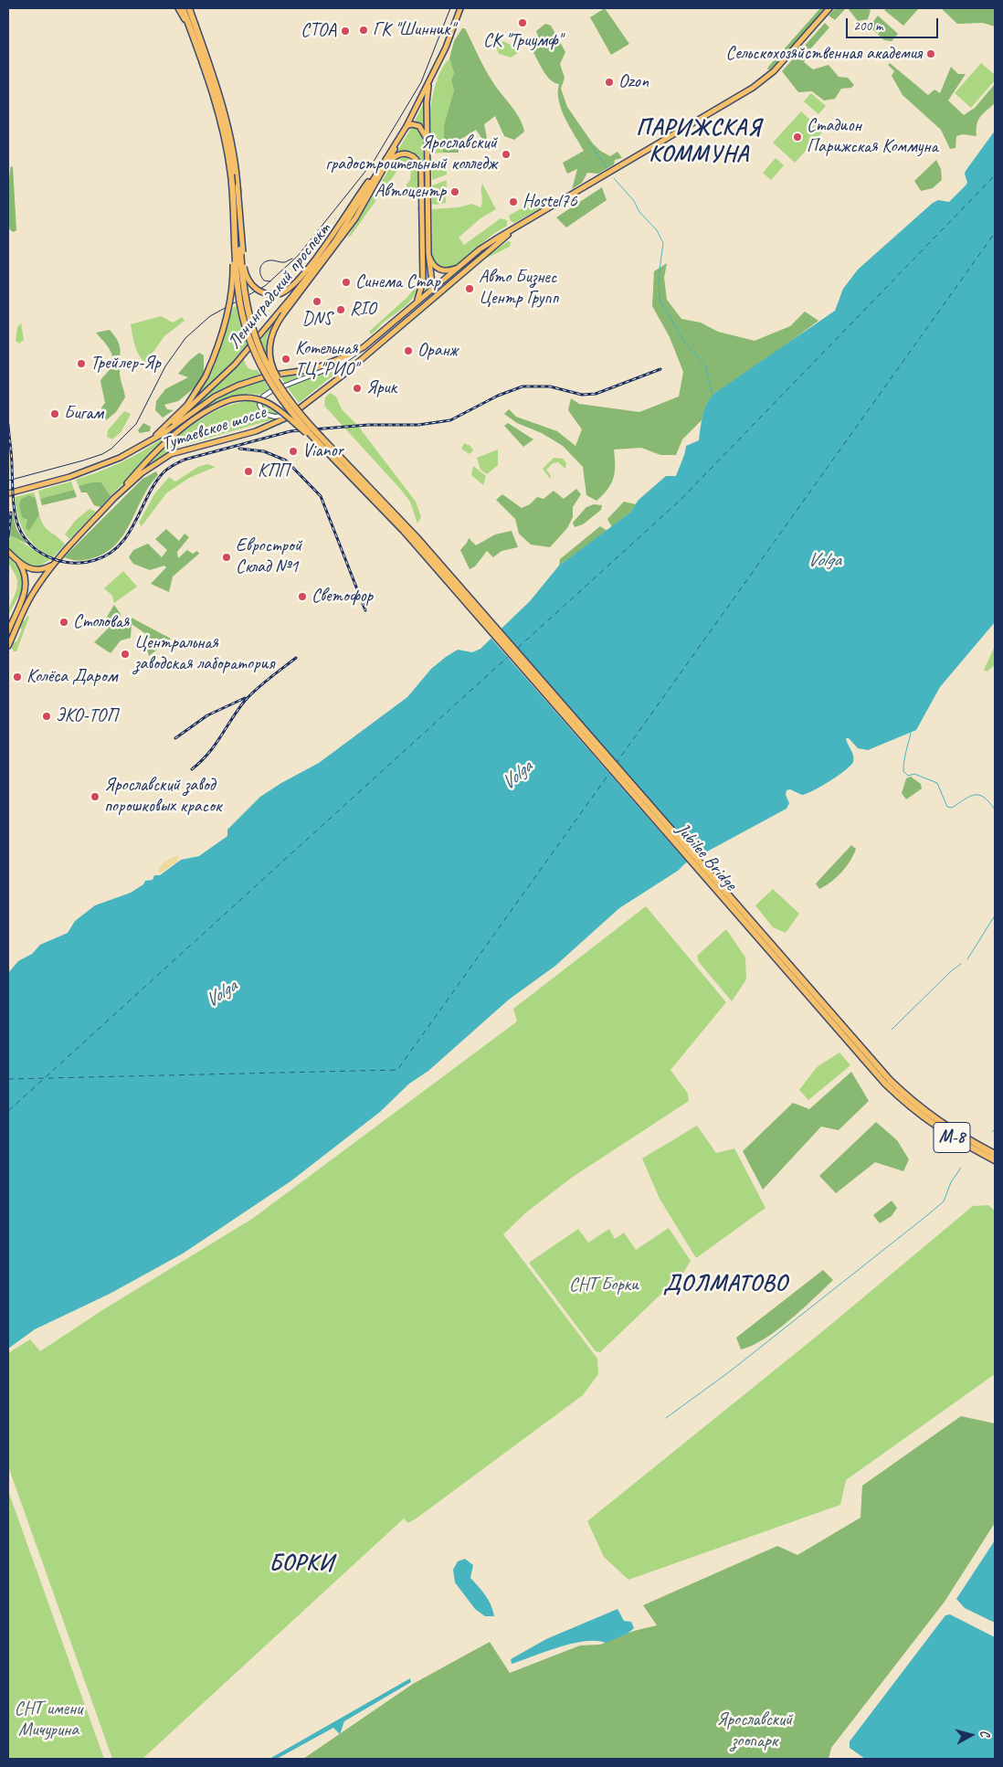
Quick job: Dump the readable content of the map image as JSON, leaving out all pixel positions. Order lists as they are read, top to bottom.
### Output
{
  "streets": {
    "highway": ["М-8"],
    "main road": ["Ленинградский проспект", "Тутаевское шоссе"]
  },
  "crossings": [
    ["Ленинградский проспект", "Тутаевское шоссе"]
  ],
  "districts": ["ПАРИЖСКАЯ КОММУНА", "ДОЛМАТОВО", "БОРКИ"],
  "water": ["Volga"],
  "parks": ["СНТ Борки", "СНТ имени Мичурина", "Ярославский зоопарк"],
  "places": [
    "СК \"Триумф\"",
    "ГК \"Шинник\"",
    "СТОА",
    "Сельскохозяйственная академия",
    "Ozon",
    "Стадион Парижская Коммуна",
    "Ярославский градостроительный колледж",
    "Автоцентр",
    "Hostel76",
    "Синема Стар",
    "Авто Бизнес Центр Групп",
    "DNS",
    "RIO",
    "Оранж",
    "Котельная ТЦ \"РИО\"",
    "Трейлер-Яр",
    "Ярик",
    "Бигам",
    "Vianor",
    "КПП",
    "Еврострой Склад №1",
    "Светофор",
    "Столовая",
    "Центральная заводская лаборатория",
    "Колёса Даром",
    "ЭКО-ТОП",
    "Ярославский завод порошковых красок"
  ],
  "scale_bar": "200 m",
  "north": "right"
}
